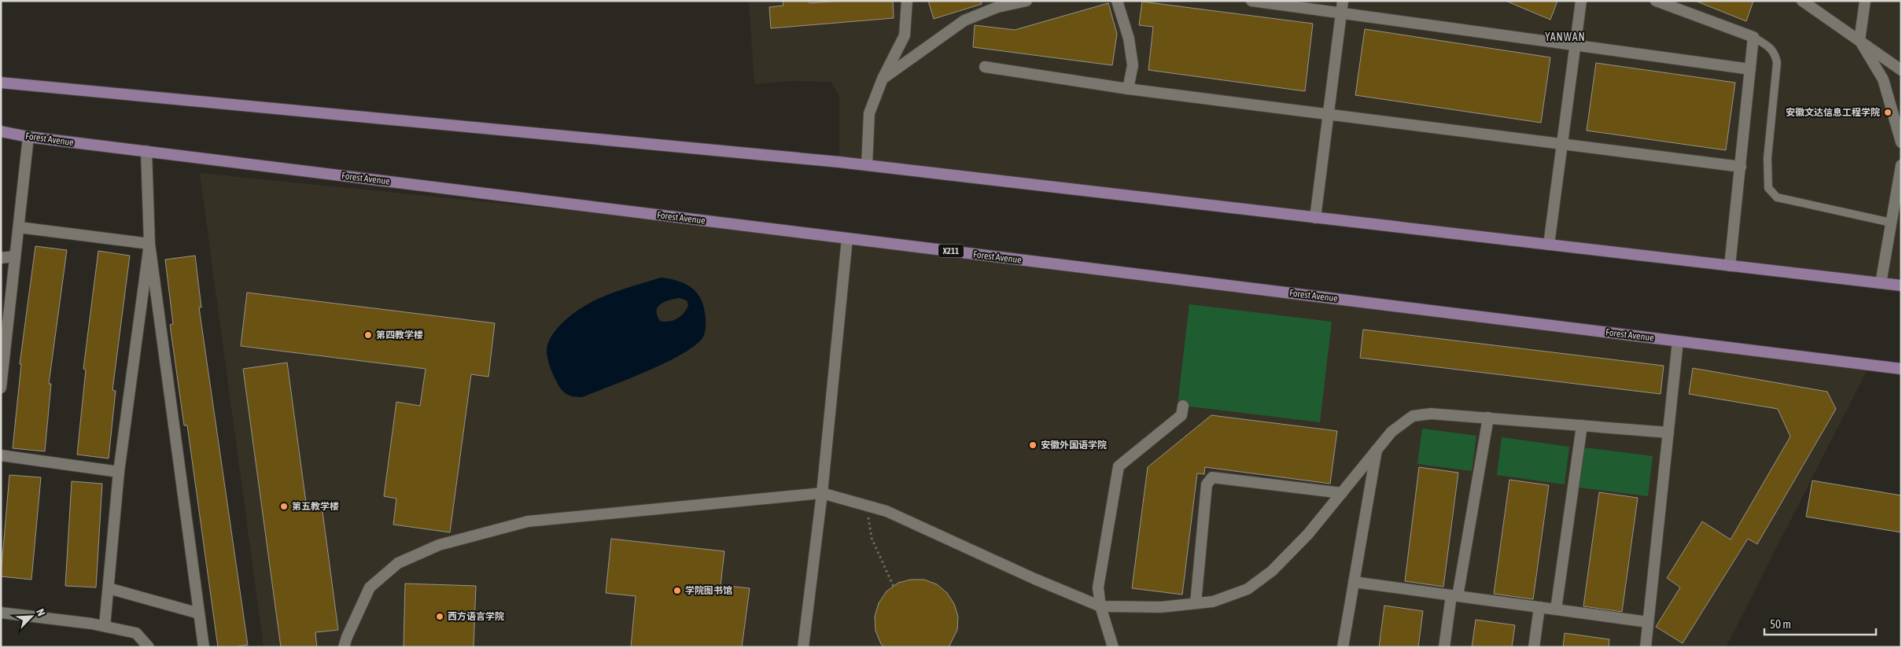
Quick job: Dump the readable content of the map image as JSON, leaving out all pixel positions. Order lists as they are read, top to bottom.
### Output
{
  "streets": {
    "main road": ["Forest Avenue", "X211"]
  },
  "districts": ["YANWAN"],
  "places": [
    "安徽文达信息工程学院",
    "第四教学楼",
    "安徽外国语学院",
    "第五教学楼",
    "学院图书馆",
    "西方语言学院"
  ],
  "scale_bar": "50 m",
  "north": "top right"
}
